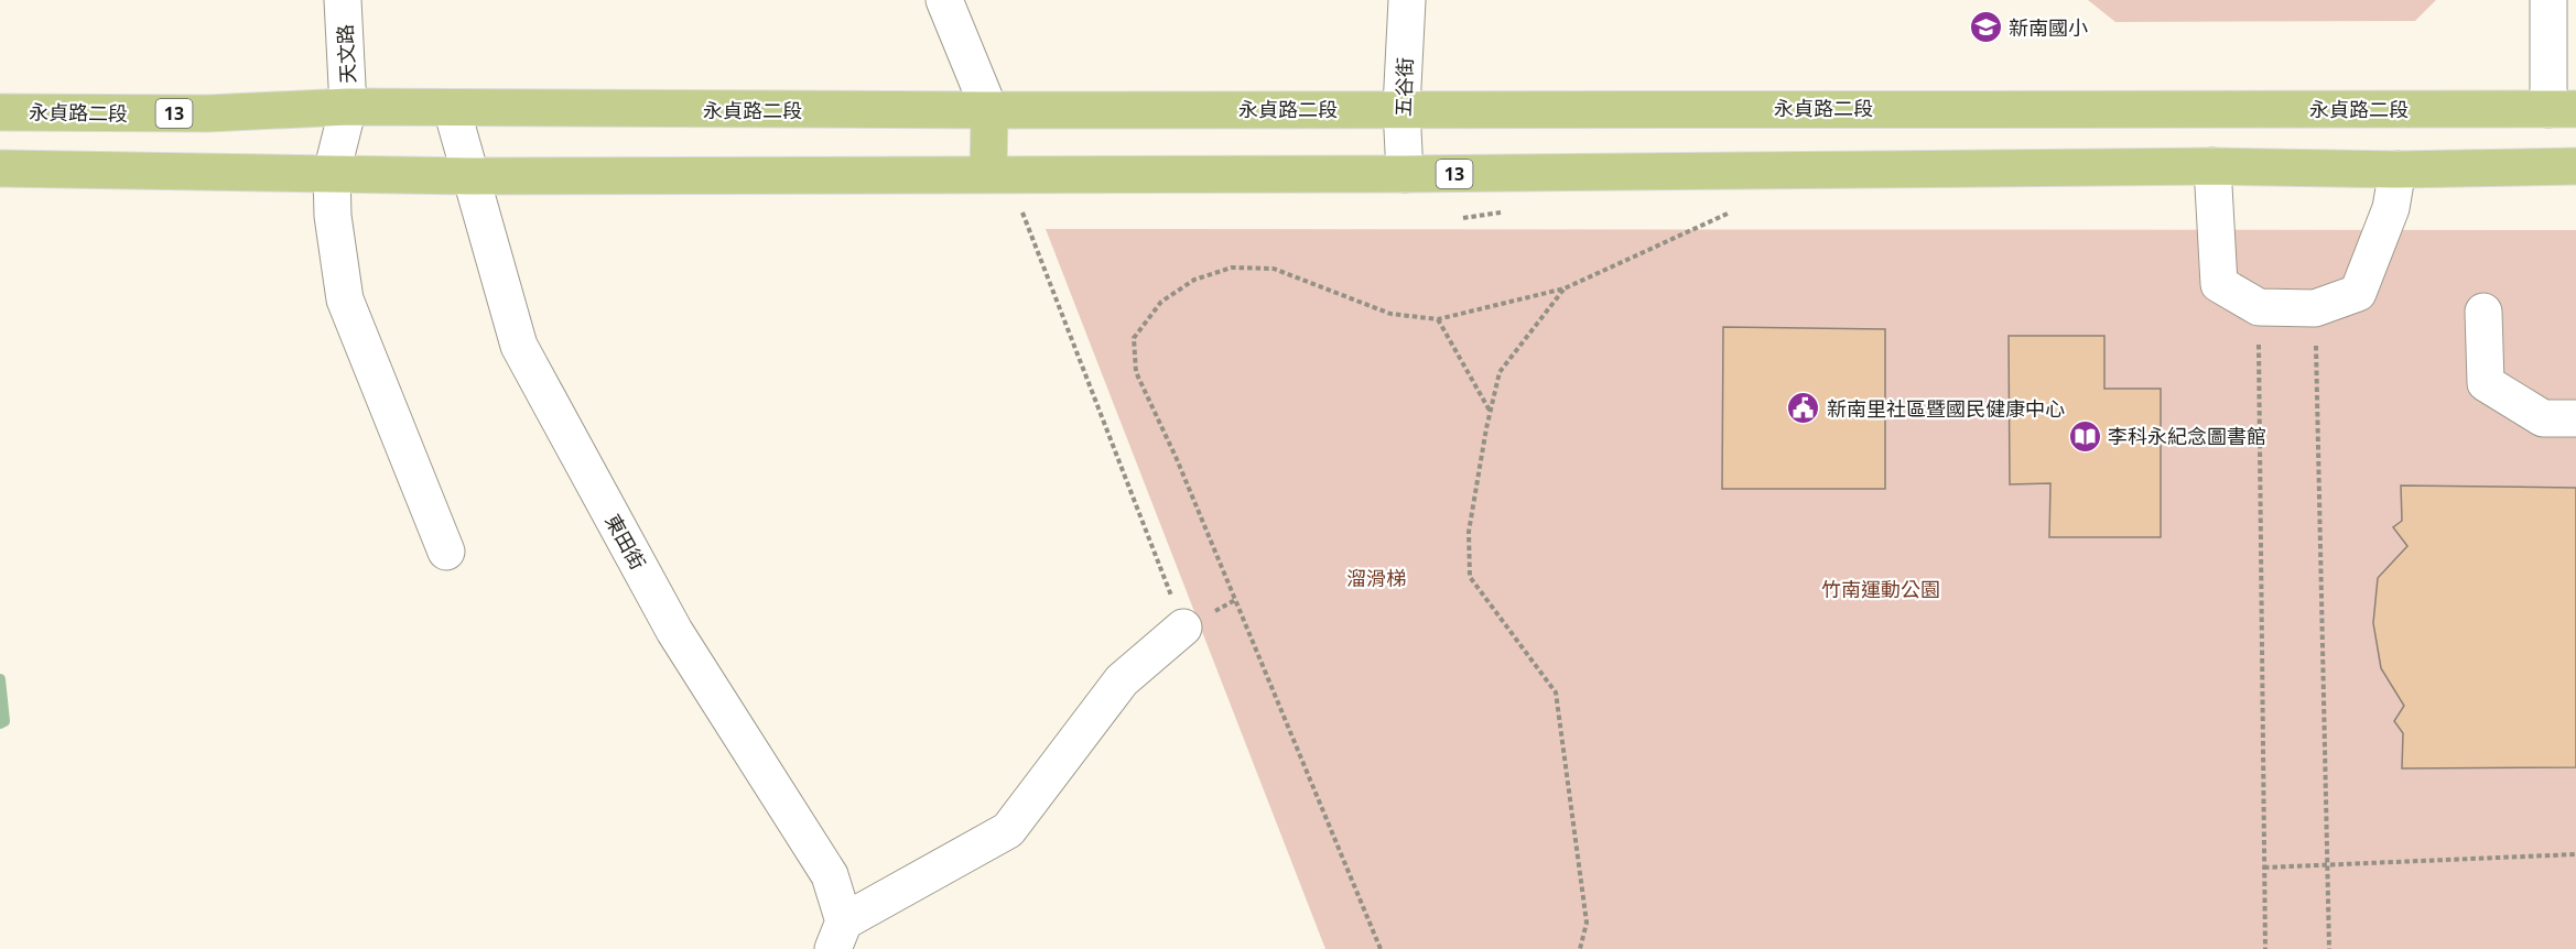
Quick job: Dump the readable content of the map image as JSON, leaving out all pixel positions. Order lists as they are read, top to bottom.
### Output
{
  "streets": {
    "main road": ["永貞路二段", "13"],
    "street": ["天文路", "五谷街", "東田街"]
  },
  "crossings": [
    ["天文路", "永貞路二段"],
    ["天文路", "13"],
    ["五谷街", "永貞路二段"],
    ["五谷街", "13"],
    ["永貞路二段", "東田街"],
    ["13", "東田街"]
  ],
  "parks": ["溜滑梯", "竹南運動公園"],
  "places": {
    "school or university": ["新南國小"],
    "public building": ["新南里社區暨國民健康中心"],
    "library": ["李科永紀念圖書館"]
  }
}
